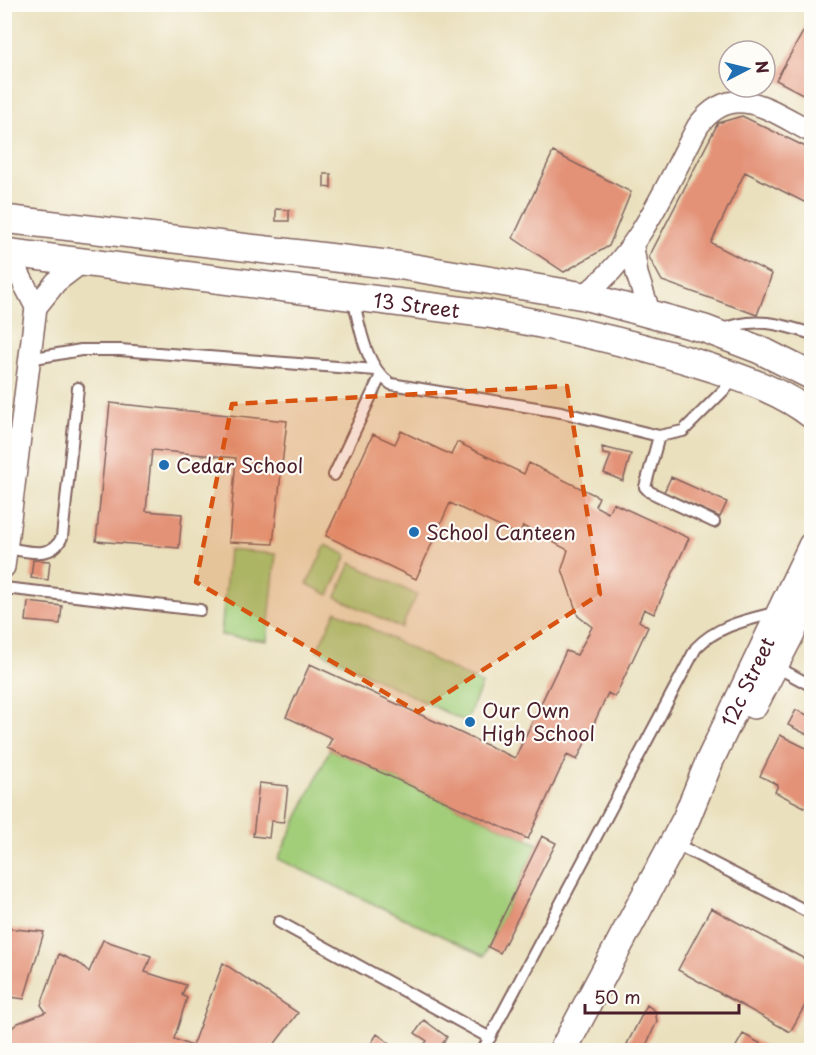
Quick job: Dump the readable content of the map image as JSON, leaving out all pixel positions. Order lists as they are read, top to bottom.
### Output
{
  "streets": {
    "street": ["13 Street", "12c Street"]
  },
  "places": ["Cedar School", "School Canteen", "Our Own High School"],
  "scale_bar": "50 m",
  "north": "right"
}
